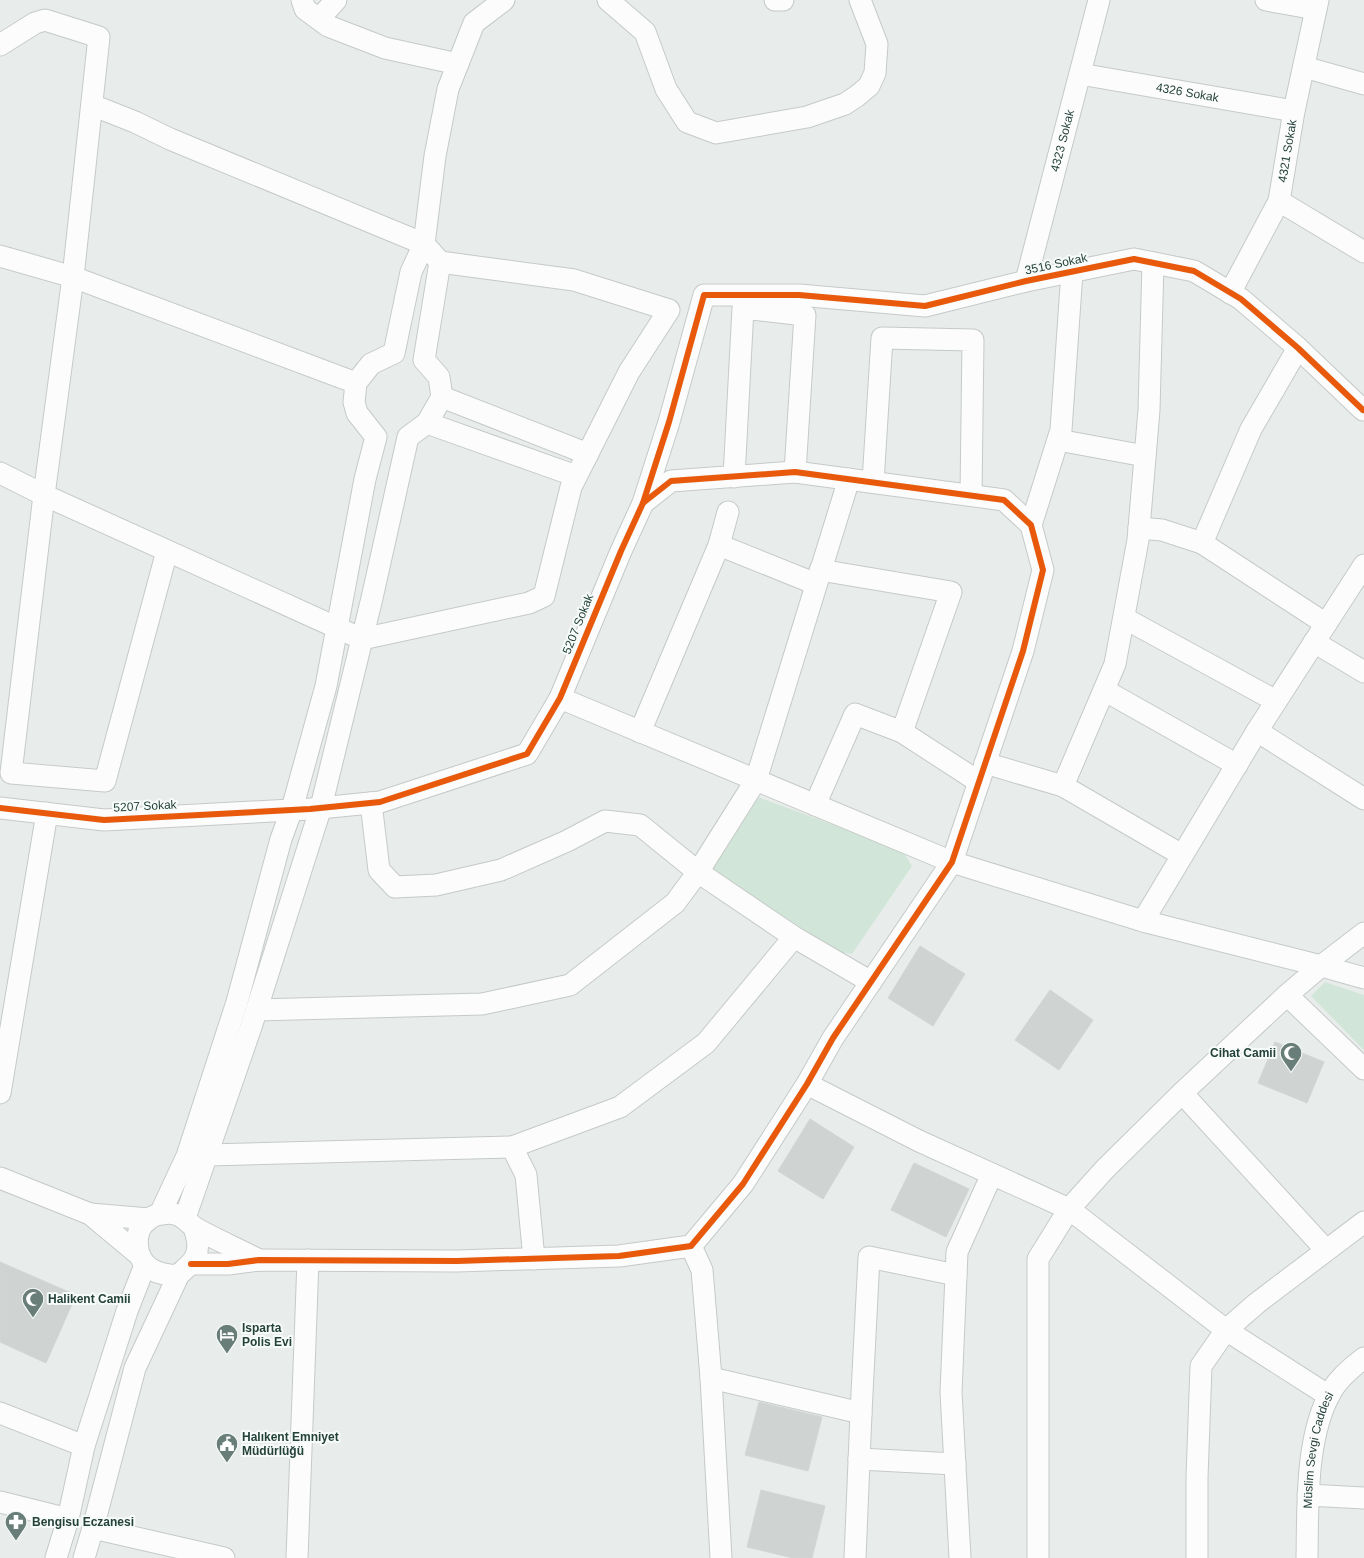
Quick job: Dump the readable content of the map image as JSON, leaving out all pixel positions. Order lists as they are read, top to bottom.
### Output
{
  "streets": {
    "street": [
      "4326 Sokak",
      "4323 Sokak",
      "4321 Sokak",
      "3516 Sokak",
      "5207 Sokak",
      "Müslim Sevgi Caddesi"
    ]
  },
  "crossings": [
    ["4326 Sokak", "4323 Sokak"],
    ["4326 Sokak", "4321 Sokak"],
    ["4323 Sokak", "3516 Sokak"],
    ["4321 Sokak", "3516 Sokak"],
    ["3516 Sokak", "5207 Sokak"]
  ],
  "places": {
    "mosque": ["Cihat Camii", "Halikent Camii"],
    "hotel": ["Isparta Polis Evi"],
    "public building": ["Halıkent Emniyet Müdürlüğü"],
    "pharmacy": ["Bengisu Eczanesi"]
  }
}
